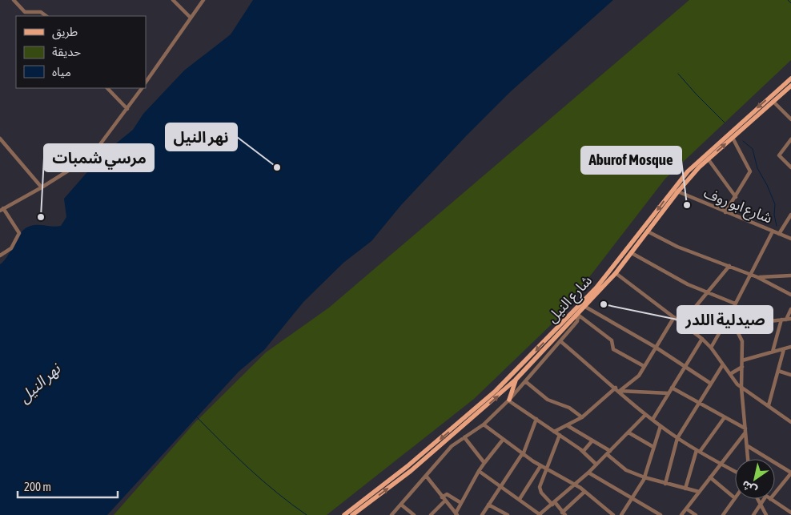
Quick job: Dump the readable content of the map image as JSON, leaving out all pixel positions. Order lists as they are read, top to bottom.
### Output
{
  "streets": {
    "main road": ["شارع النيل"],
    "street": ["شارع ابو روف"]
  },
  "crossings": [
    ["شارع ابو روف", "شارع النيل"]
  ],
  "water": ["نهر النيل"],
  "places": [
    "نهر النيل",
    "Aburof Mosque",
    "مرسي شمبات",
    "صيدلية اللدر"
  ],
  "legend": ["طريق", "حديقة", "مياه"],
  "scale_bar": "200 m",
  "north": "bottom left"
}
